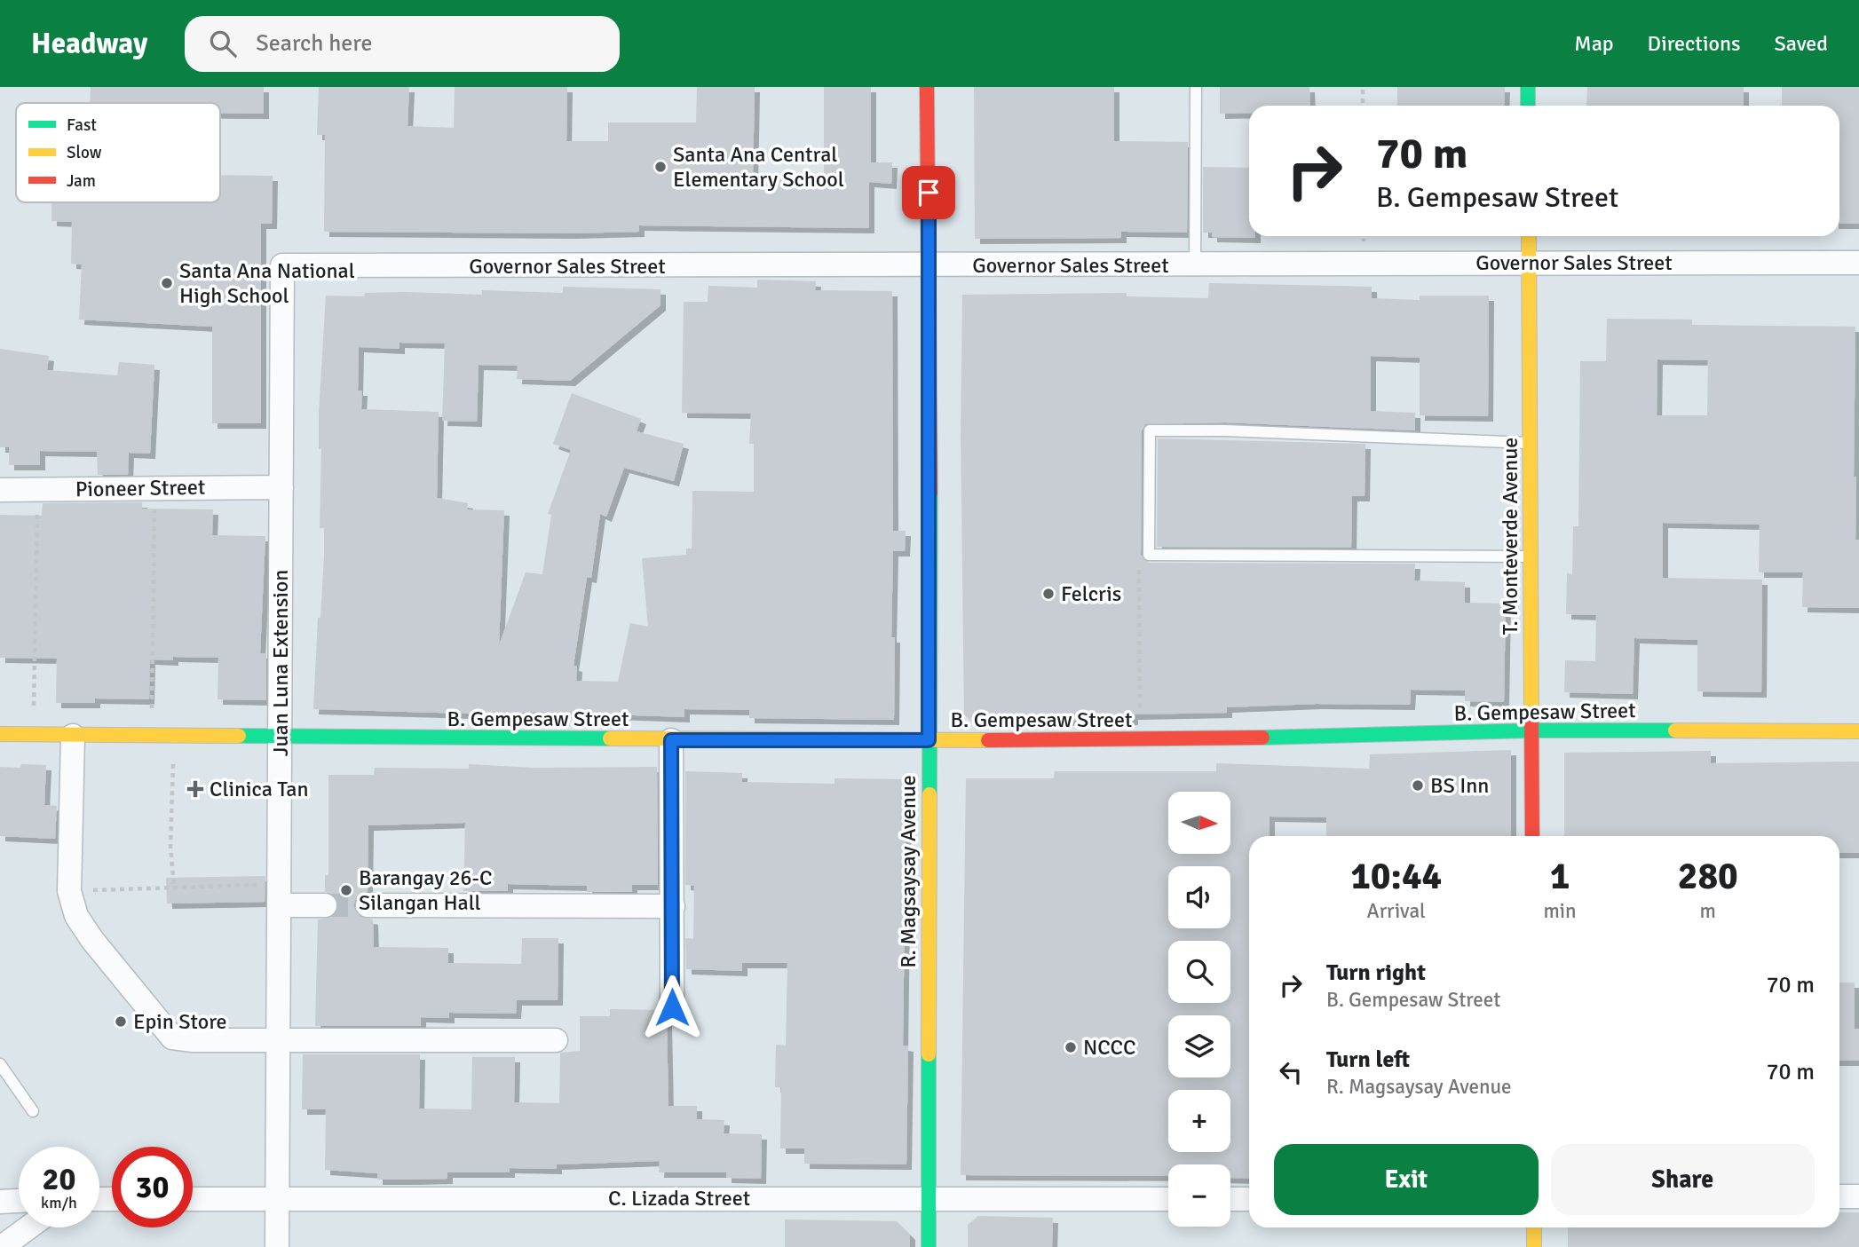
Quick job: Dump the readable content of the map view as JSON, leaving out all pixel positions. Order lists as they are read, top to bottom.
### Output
{
  "streets": {
    "street": [
      "Governor Sales Street",
      "Pioneer Street",
      "T. Monteverde Avenue",
      "Juan Luna Extension",
      "B. Gempesaw Street",
      "R. Magsaysay Avenue",
      "C. Lizada Street"
    ]
  },
  "crossings": [
    ["Governor Sales Street", "T. Monteverde Avenue"],
    ["Governor Sales Street", "Juan Luna Extension"],
    ["Governor Sales Street", "R. Magsaysay Avenue"],
    ["Pioneer Street", "Juan Luna Extension"],
    ["T. Monteverde Avenue", "B. Gempesaw Street"],
    ["Juan Luna Extension", "B. Gempesaw Street"],
    ["Juan Luna Extension", "C. Lizada Street"],
    ["B. Gempesaw Street", "R. Magsaysay Avenue"],
    ["R. Magsaysay Avenue", "C. Lizada Street"]
  ],
  "places": {
    "other": [
      "Santa Ana Central Elementary School",
      "Santa Ana National High School",
      "Felcris",
      "BS Inn",
      "Barangay 26-C Silangan Hall",
      "Epin Store",
      "NCCC"
    ],
    "health": ["Clinica Tan"]
  },
  "legend": ["Fast", "Slow", "Jam"],
  "north": "right",
  "page": {
    "header": "Headway",
    "search": "Search here",
    "nav": ["Map", "Directions", "Saved"],
    "turn": ["70 m", "B. Gempesaw Street"],
    "map_buttons": ["+", "−"],
    "eta": [
      "10:44",
      "Arrival",
      "1",
      "min",
      "280",
      "m"
    ],
    "list": [
      {
        "name": "Turn right",
        "note": "B. Gempesaw Street",
        "value": "70 m"
      },
      {
        "name": "Turn left",
        "note": "R. Magsaysay Avenue",
        "value": "70 m"
      }
    ],
    "buttons": ["Exit", "Share"],
    "speed": "20 km/h",
    "limit": "30"
  }
}
